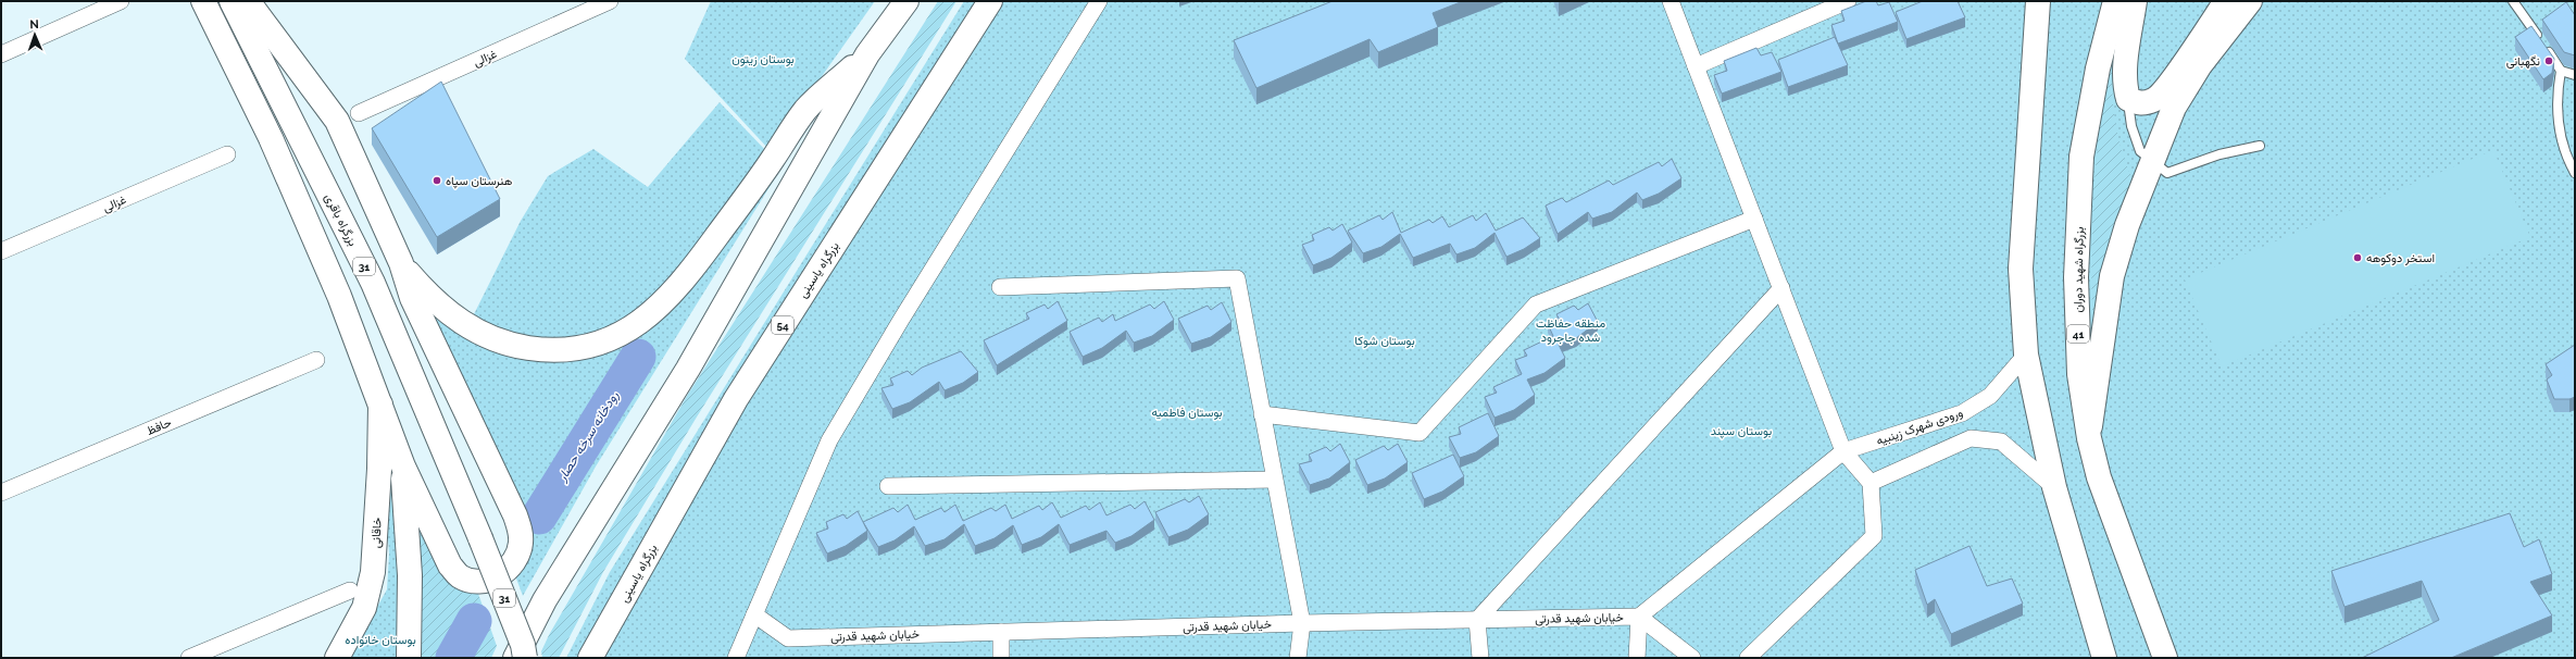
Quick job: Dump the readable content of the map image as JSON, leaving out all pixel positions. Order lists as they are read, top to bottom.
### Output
{
  "streets": {
    "main road": [
      "بزرگراه باقری",
      "31",
      "بزرگراه یاسینی",
      "بزرگراه شهید دوران",
      "54",
      "41",
      "خاقانی"
    ],
    "street": [
      "غزالی",
      "حافظ",
      "ورودی شهرک زینبیه",
      "خیابان شهید قدرتی"
    ]
  },
  "water": ["رودخانه سرخه حصار"],
  "parks": [
    "بوستان زیتون",
    "منطقه حفاظت شده جاجرود",
    "بوستان شوکا",
    "بوستان فاطمیه",
    "بوستان سپند",
    "بوستان خانواده"
  ],
  "places": ["نگهبانی", "هنرستان سپاه", "استخر دوکوهه"],
  "north": "top"
}
